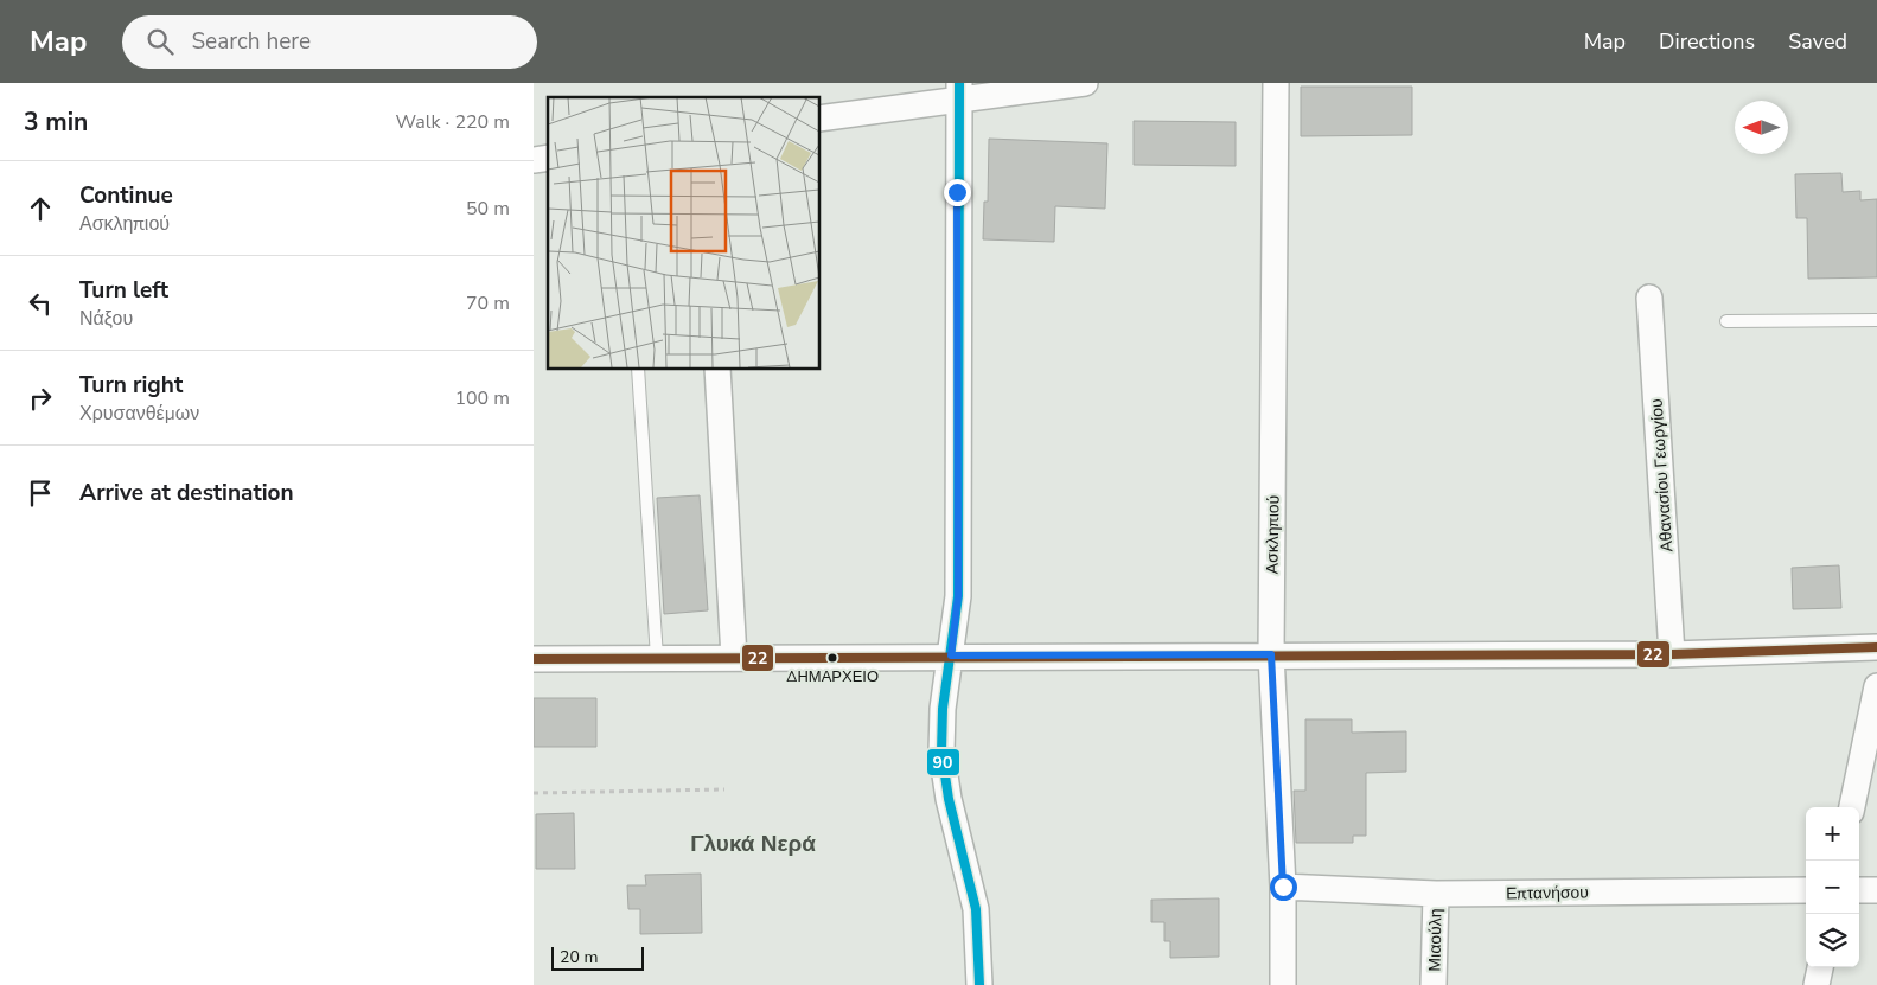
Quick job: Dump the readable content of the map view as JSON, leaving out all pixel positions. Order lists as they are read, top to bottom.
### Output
{
  "streets": {
    "street": [
      "Αθανασίου Γεωργίου",
      "Ασκληπιού",
      "Επτανήσου",
      "Μιαούλη"
    ]
  },
  "crossings": [
    ["Ασκληπιού", "Επτανήσου"],
    ["Επτανήσου", "Μιαούλη"]
  ],
  "districts": ["Γλυκά Νερά"],
  "places": ["ΔΗΜΑΡΧΕΙΟ"],
  "lines": ["transit line 90", "transit line 22"],
  "scale_bar": "20 m",
  "north": "left",
  "page": {
    "header": "Map",
    "search": "Search here",
    "nav": ["Map", "Directions", "Saved"],
    "heading": ["3 min", "Walk · 220 m"],
    "list": [
      ["Continue", "Ασκληπιού", "50 m"],
      ["Turn left", "Νάξου", "70 m"],
      ["Turn right", "Χρυσανθέμων", "100 m"],
      "Arrive at destination"
    ],
    "map_buttons": ["+", "−"],
    "scale": "20 m"
  }
}
